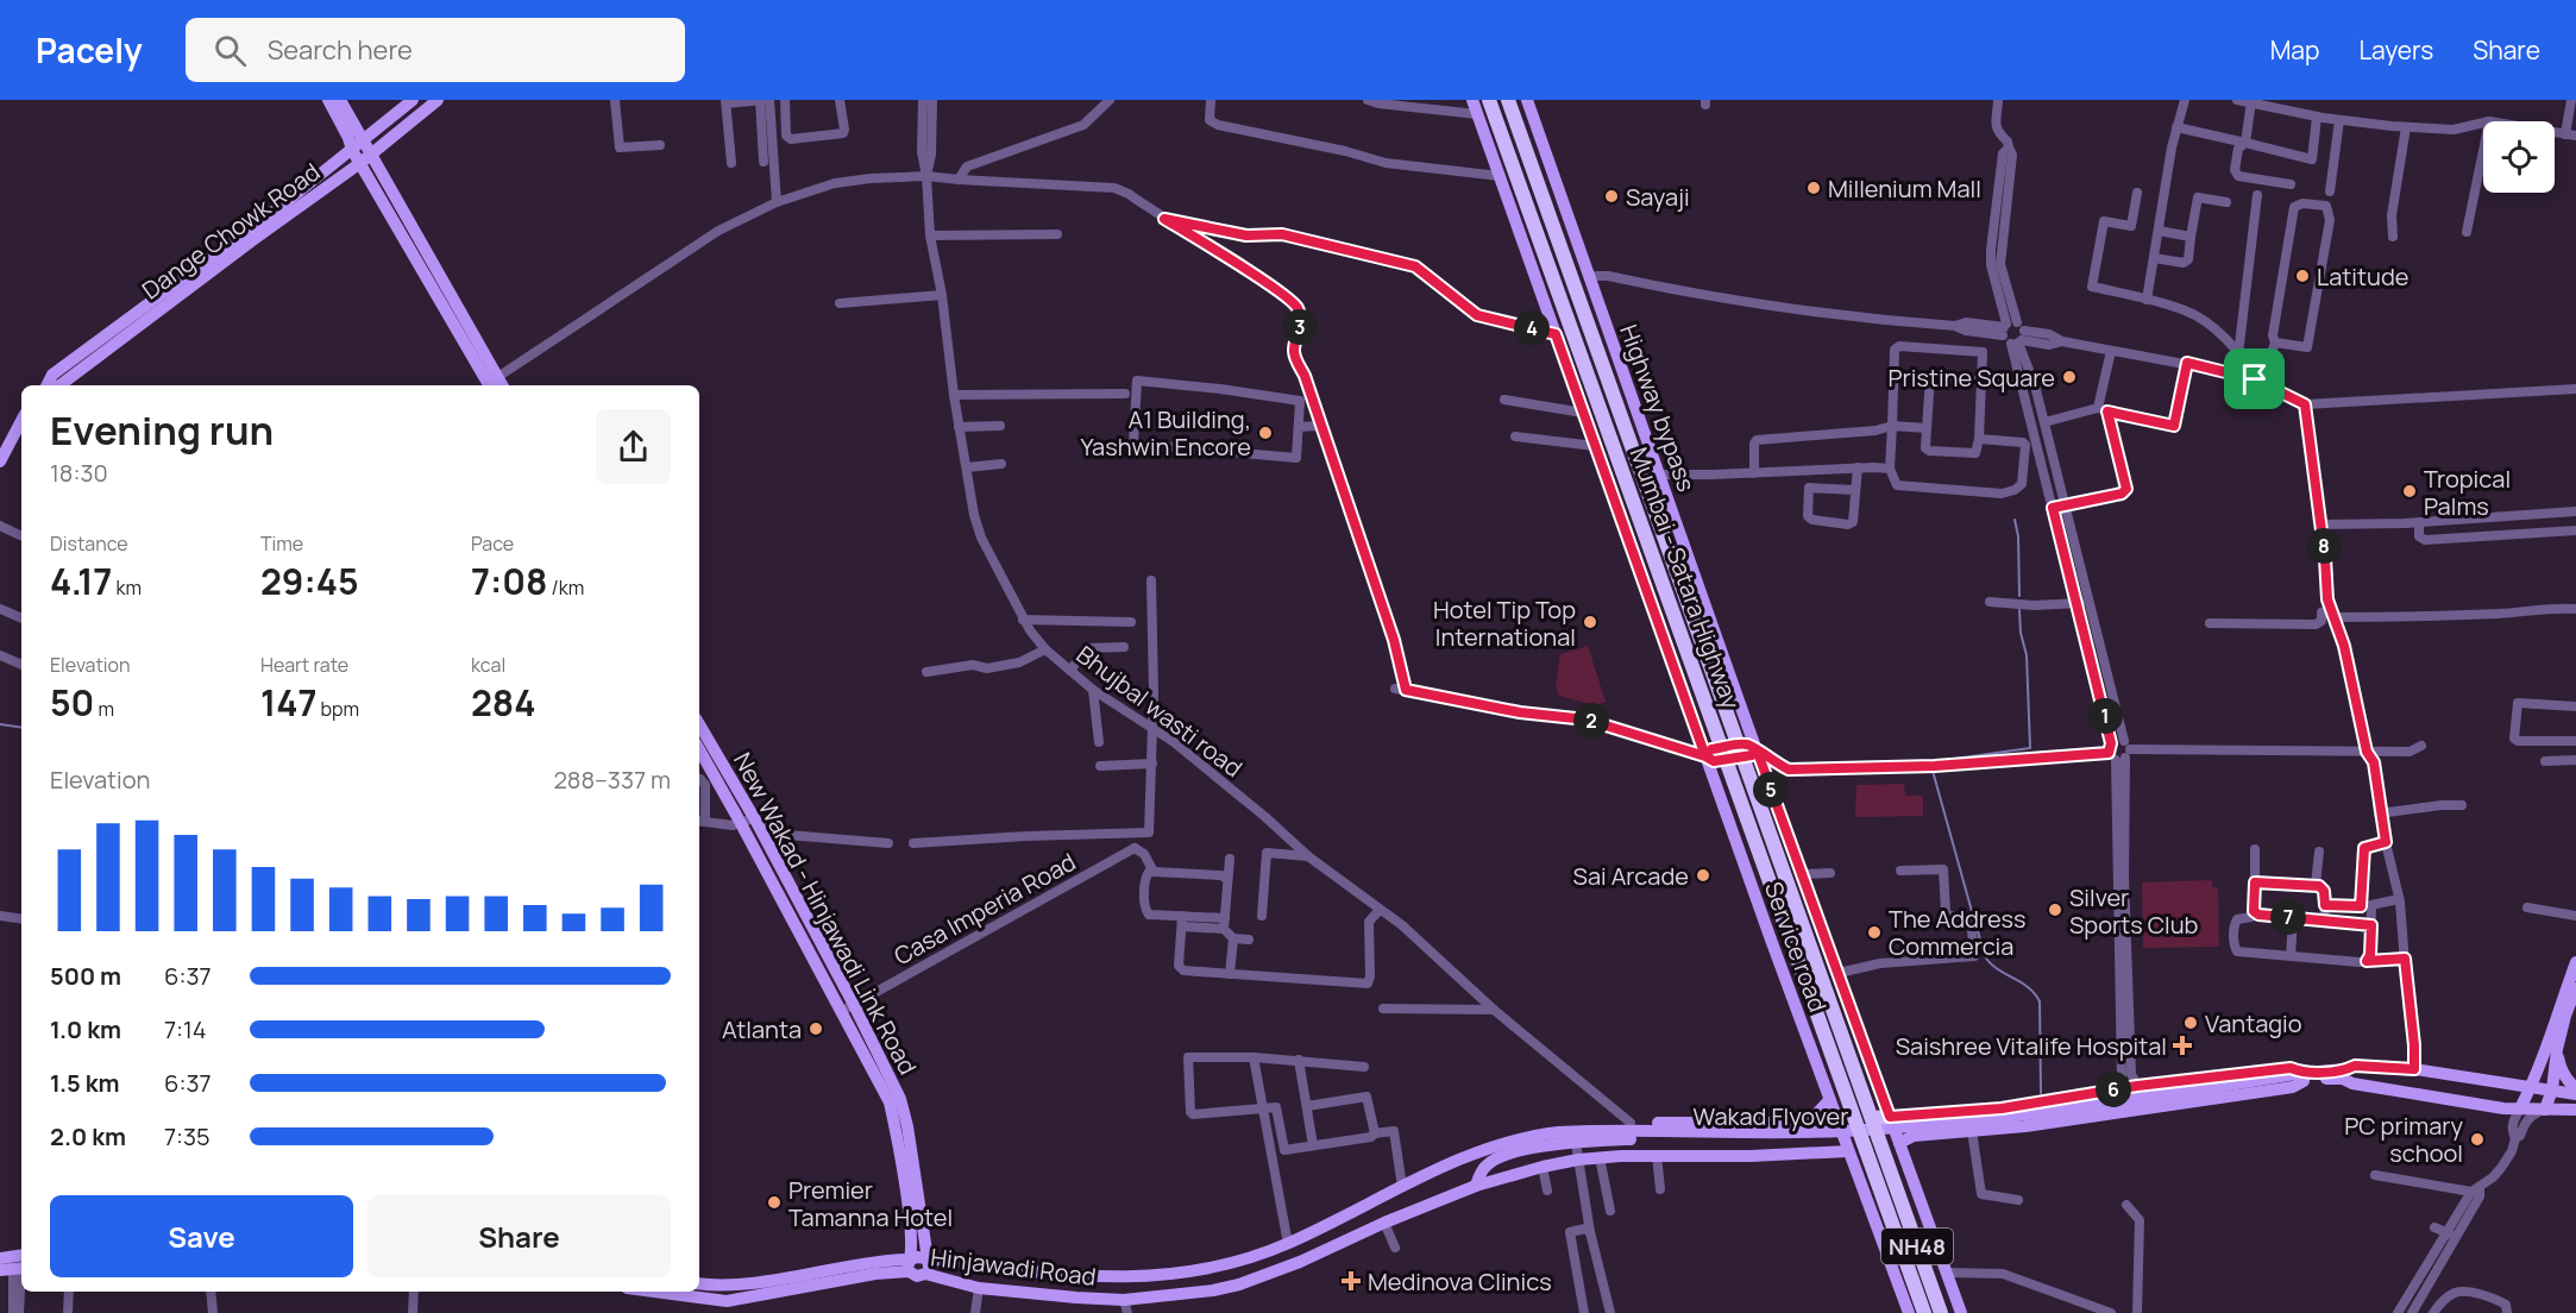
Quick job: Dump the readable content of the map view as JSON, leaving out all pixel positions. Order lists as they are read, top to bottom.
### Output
{
  "streets": {
    "highway": ["Mumbai - Satara Highway", "NH48"],
    "main road": [
      "Dange Chowk Road",
      "Highway bypass",
      "New Wakad - Hinjawadi Link Road",
      "Service road",
      "Wakad Flyover",
      "Hinjawadi Road"
    ],
    "street": ["Bhujbal wasti road", "Casa Imperia Road"]
  },
  "crossings": [
    ["Highway bypass", "Service road"],
    ["Bhujbal wasti road", "Wakad Flyover"],
    ["Casa Imperia Road", "New Wakad - Hinjawadi Link Road"],
    ["New Wakad - Hinjawadi Link Road", "Hinjawadi Road"],
    ["Service road", "Hinjawadi Road"],
    ["Wakad Flyover", "Hinjawadi Road"]
  ],
  "places": {
    "other": [
      "Millenium Mall",
      "Sayaji",
      "Latitude",
      "Pristine Square",
      "A1 Building, Yashwin Encore",
      "Tropical Palms",
      "Hotel Tip Top International",
      "Sai Arcade",
      "Silver Sports Club",
      "The Address Commercia",
      "Vantagio",
      "Atlanta",
      "PC primary school",
      "Premier Tamanna Hotel"
    ],
    "health": ["Saishree Vitalife Hospital", "Medinova Clinics"]
  },
  "page": {
    "header": "Pacely",
    "search": "Search here",
    "nav": ["Map", "Layers", "Share"],
    "pins": [
      "3",
      "4",
      "8",
      "1",
      "2",
      "5",
      "7",
      "6"
    ],
    "heading": ["Evening run", "18:30"],
    "stats": [
      ["Distance", "4.17 km"],
      ["Time", "29:45"],
      ["Pace", "7:08 /km"],
      ["Elevation", "50 m"],
      ["Heart rate", "147 bpm"],
      ["kcal", "284"]
    ],
    "chart": ["Elevation", "288–337 m"],
    "list": [
      {
        "name": "500 m",
        "note": "6:37"
      },
      {
        "name": "1.0 km",
        "note": "7:14"
      },
      {
        "name": "1.5 km",
        "note": "6:37"
      },
      {
        "name": "2.0 km",
        "note": "7:35"
      }
    ],
    "buttons": ["Save", "Share"]
  }
}
